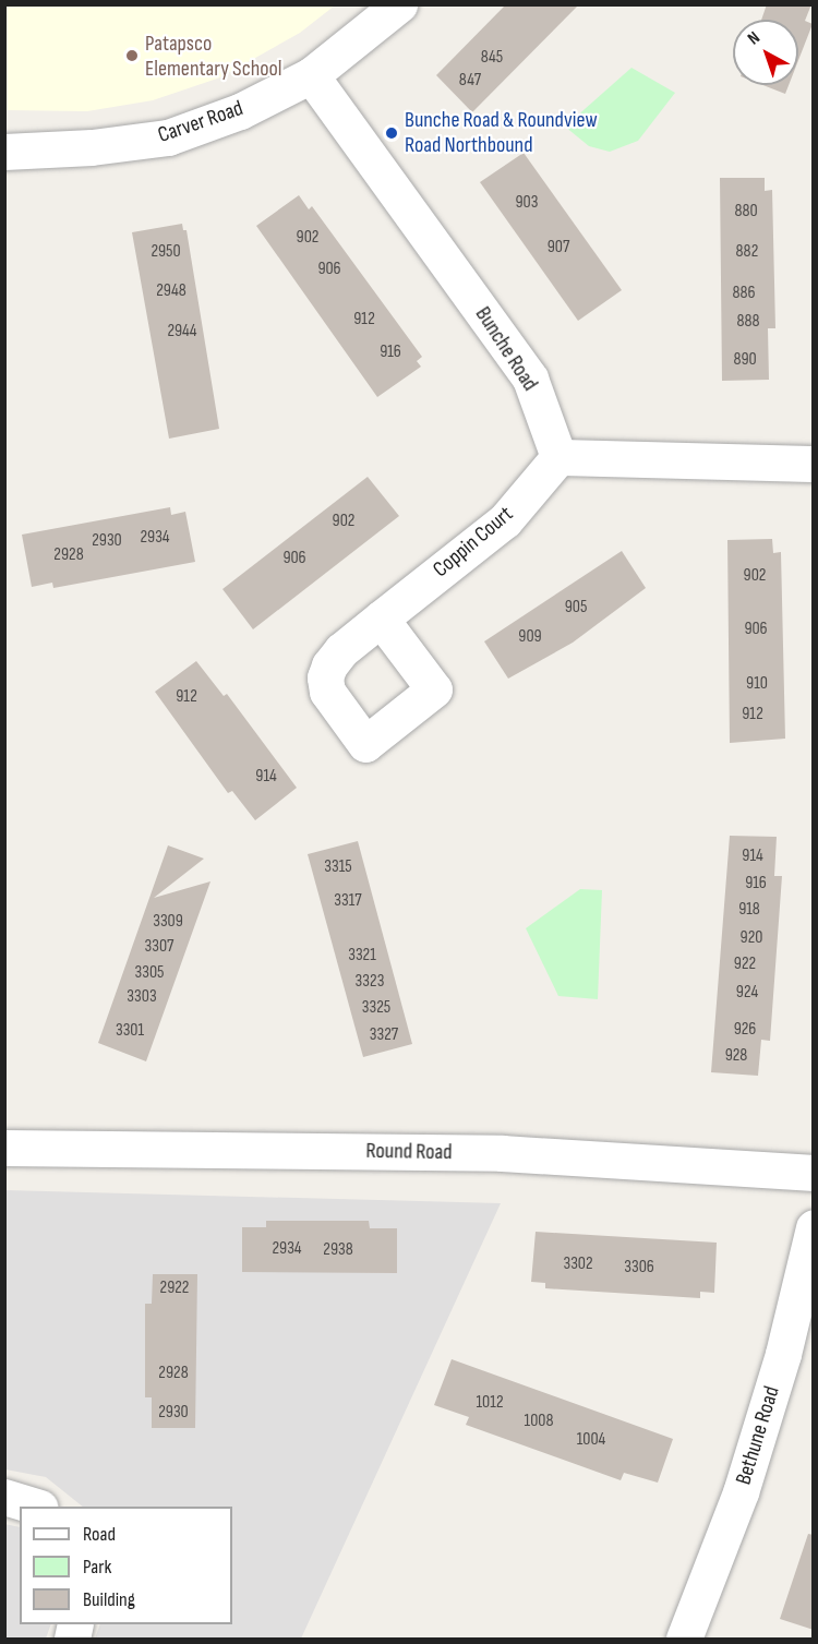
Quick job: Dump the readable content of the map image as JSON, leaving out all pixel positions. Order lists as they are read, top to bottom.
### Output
{
  "streets": {
    "street": [
      "Carver Road",
      "Bunche Road",
      "Coppin Court",
      "Round Road",
      "Bethune Road"
    ]
  },
  "crossings": [
    ["Carver Road", "Bunche Road"],
    ["Bunche Road", "Coppin Court"]
  ],
  "places": ["Patapsco Elementary School", "Bunche Road & Roundview Road Northbound"],
  "house_numbers": [
    "845",
    "847",
    "903",
    "880",
    "902",
    "907",
    "2950",
    "882",
    "906",
    "2948",
    "886",
    "912",
    "888",
    "2944",
    "916",
    "890",
    "902",
    "2934",
    "2930",
    "2928",
    "906",
    "902",
    "905",
    "906",
    "909",
    "910",
    "912",
    "912",
    "914",
    "914",
    "3315",
    "916",
    "3317",
    "918",
    "3309",
    "920",
    "3307",
    "3321",
    "922",
    "3305",
    "3323",
    "924",
    "3303",
    "3325",
    "926",
    "3301",
    "3327",
    "928",
    "2934",
    "2938",
    "3302",
    "3306",
    "2922",
    "2928",
    "1012",
    "2930",
    "1008",
    "1004"
  ],
  "legend": ["Road", "Park", "Building"],
  "north": "top left"
}
